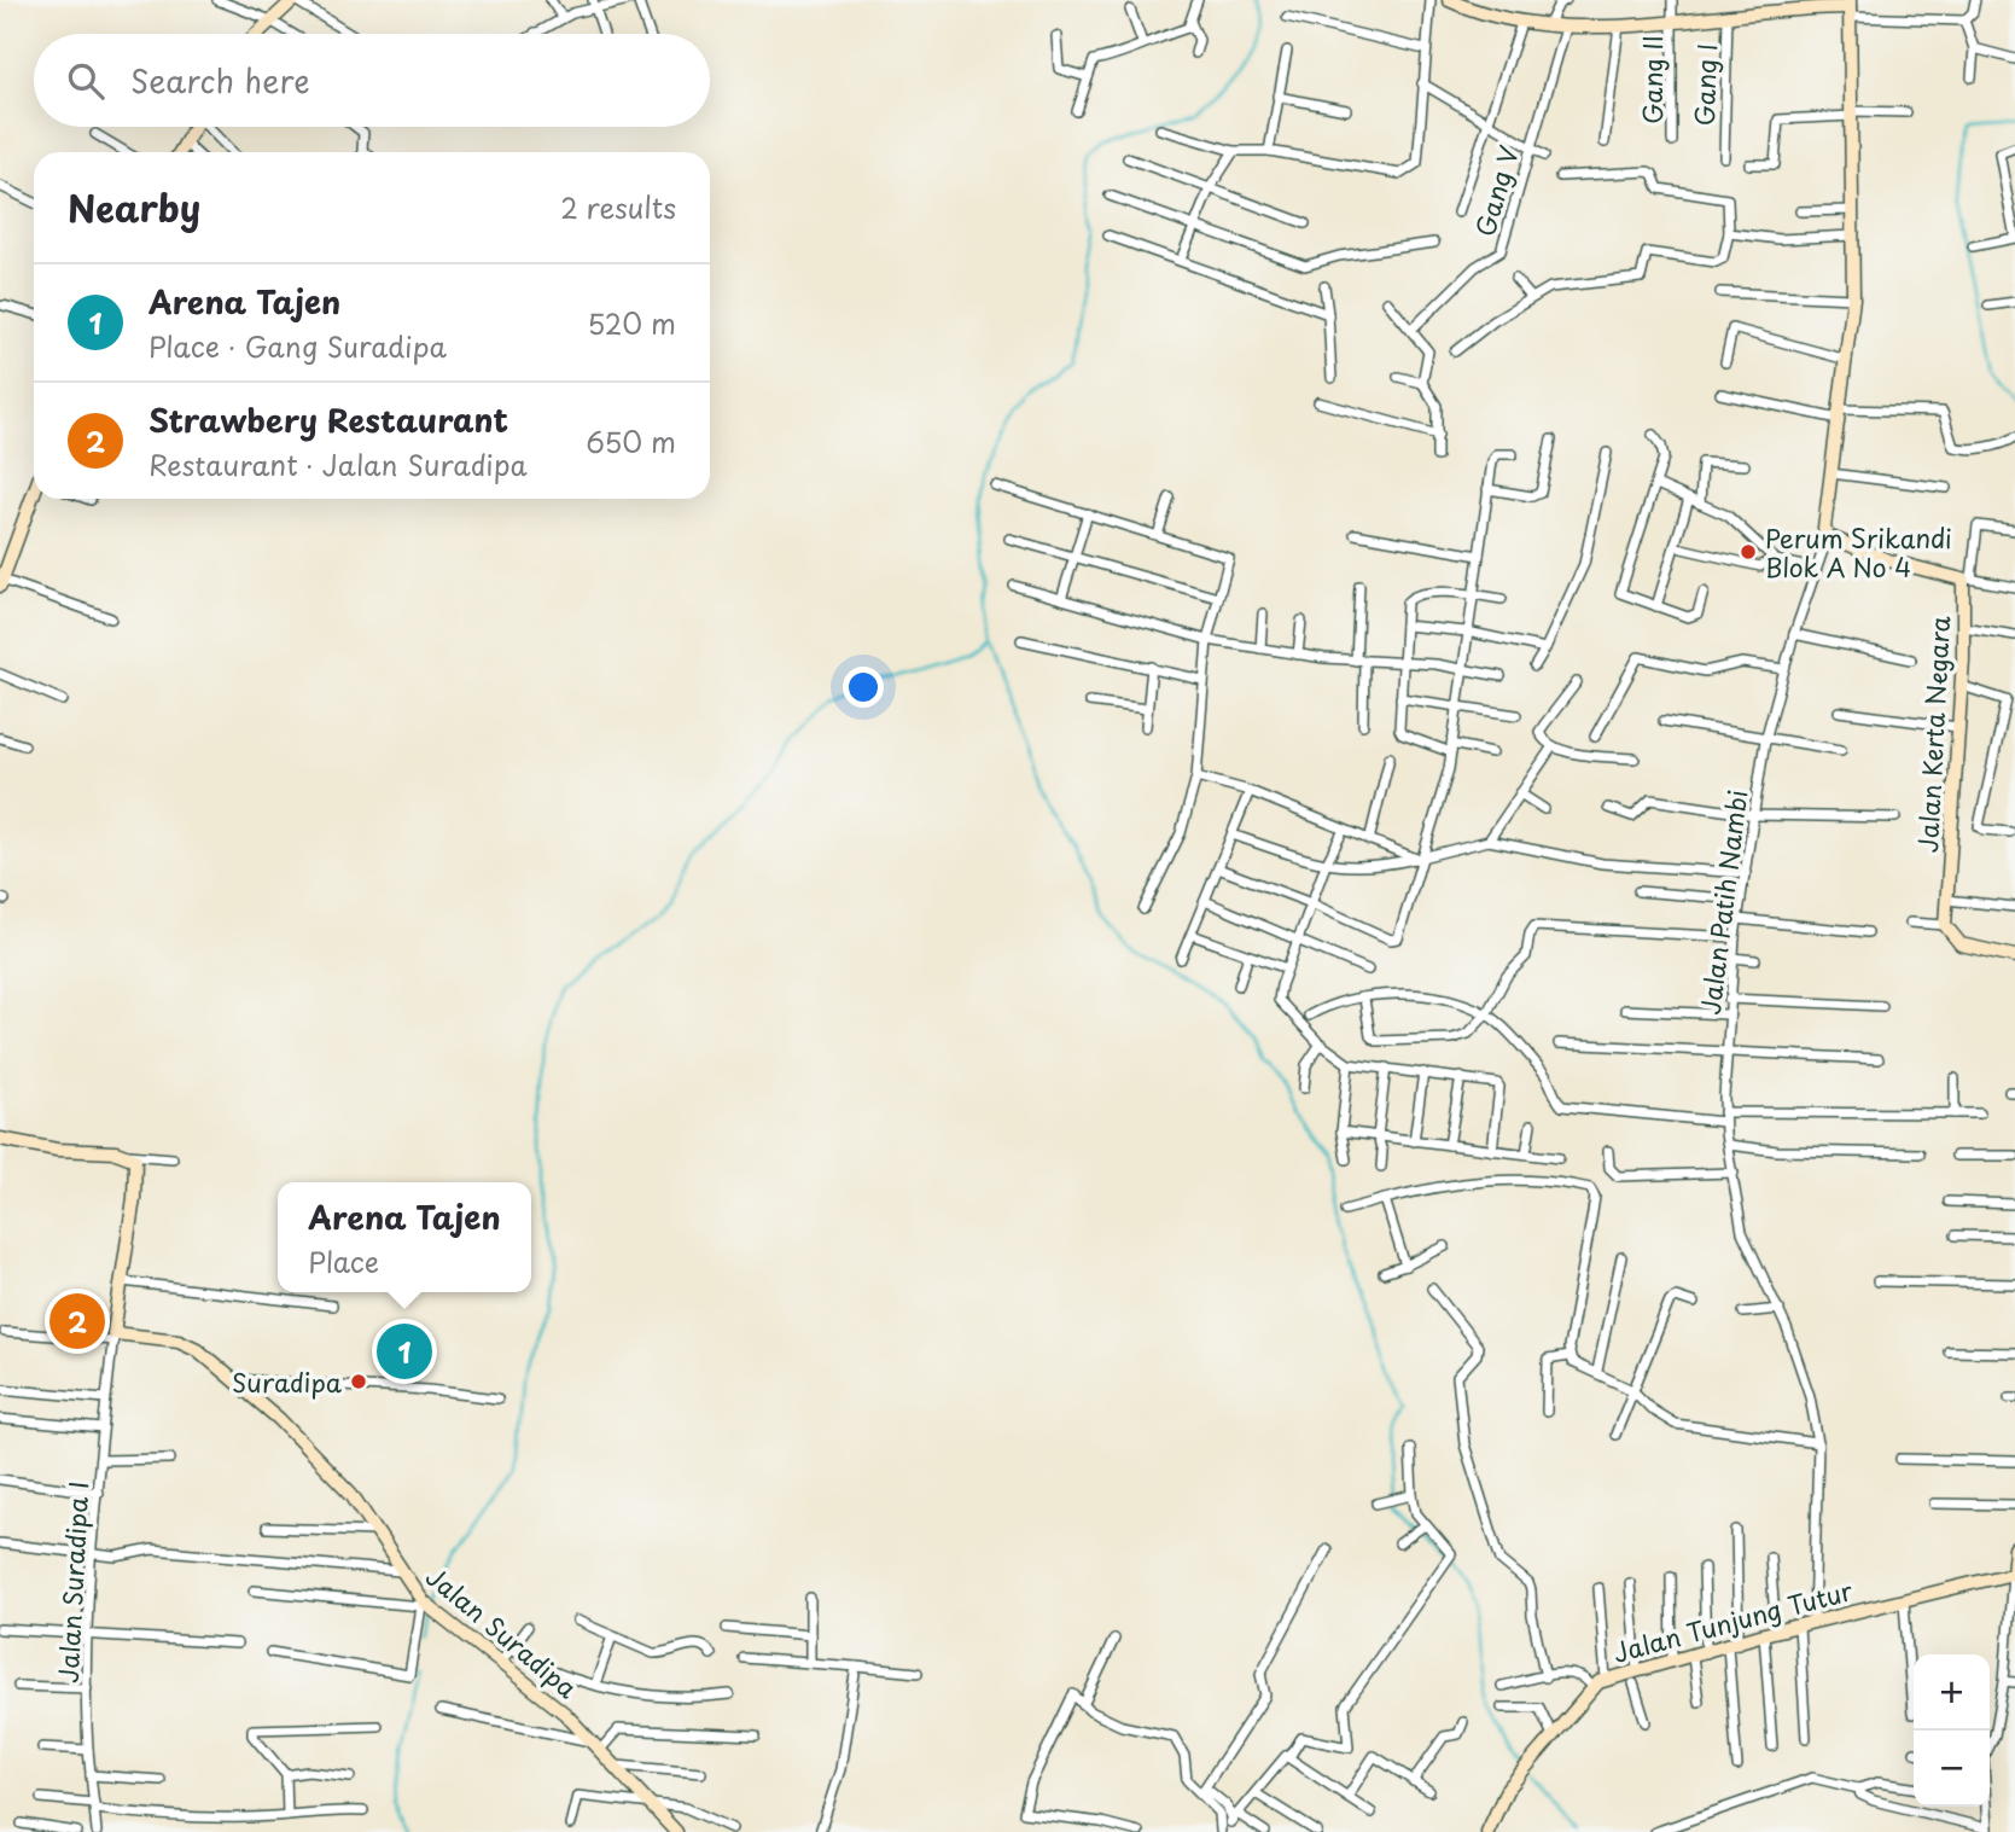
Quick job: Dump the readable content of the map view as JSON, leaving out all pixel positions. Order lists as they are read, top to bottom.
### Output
{
  "streets": {
    "street": [
      "Gang II",
      "Gang I",
      "Gang V",
      "Jalan Kerta Negara",
      "Jalan Patih Nambi",
      "Jalan Suradipa I",
      "Jalan Tunjung Tutur",
      "Jalan Suradipa"
    ]
  },
  "crossings": [
    ["Jalan Kerta Negara", "Jalan Patih Nambi"],
    ["Jalan Patih Nambi", "Jalan Tunjung Tutur"],
    ["Jalan Suradipa I", "Jalan Suradipa"]
  ],
  "places": ["Perum Srikandi Blok A No 4", "Suradipa"],
  "page": {
    "search": "Search here",
    "heading": ["Nearby", "2 results"],
    "list": [
      {
        "mark": "1",
        "name": "Arena Tajen",
        "note": "Place · Gang Suradipa",
        "value": "520 m"
      },
      {
        "mark": "2",
        "name": "Strawbery Restaurant",
        "note": "Restaurant · Jalan Suradipa",
        "value": "650 m"
      }
    ],
    "popup": ["Arena Tajen", "Place"],
    "pins": ["2", "1"],
    "map_buttons": ["+", "−"]
  }
}
